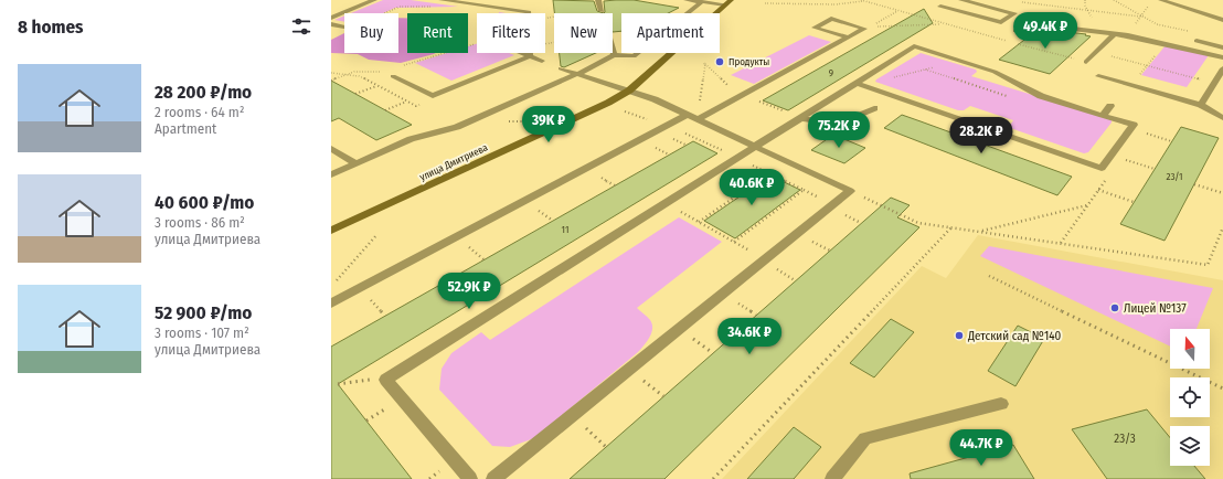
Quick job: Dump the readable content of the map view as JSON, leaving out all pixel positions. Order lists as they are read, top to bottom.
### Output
{
  "streets": {
    "main road": ["улица Дмитриева"]
  },
  "places": ["Продукты", "Лицей №137", "Детский сад №140"],
  "house_numbers": [
    "9",
    "23/1",
    "11",
    "23/3"
  ],
  "north": "top",
  "page": {
    "heading": "8 homes",
    "price": [
      "49.4K ₽",
      "39K ₽",
      "75.2K ₽",
      "28.2K ₽",
      "40.6K ₽",
      "52.9K ₽",
      "34.6K ₽",
      "44.7K ₽"
    ],
    "chip": [
      "Buy",
      "Rent",
      "Filters",
      "New",
      "Apartment"
    ],
    "list": [
      {
        "name": "28 200 ₽/mo",
        "note": "2 rooms · 64 m² · Apartment"
      },
      {
        "name": "40 600 ₽/mo",
        "note": "3 rooms · 86 m² · улица Дмитриева"
      },
      {
        "name": "52 900 ₽/mo",
        "note": "3 rooms · 107 m² · улица Дмитриева"
      }
    ]
  }
}
